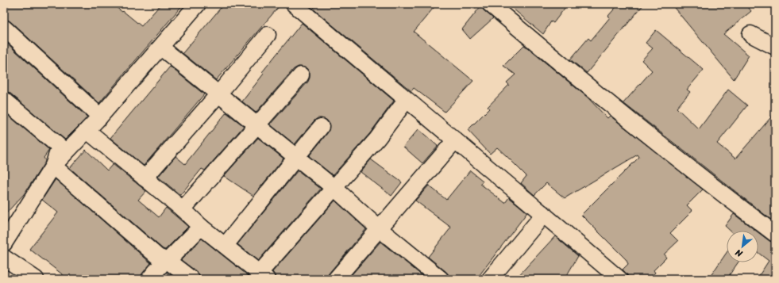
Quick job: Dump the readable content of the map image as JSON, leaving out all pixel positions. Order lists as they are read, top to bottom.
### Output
{
  "north": "bottom left"
}
